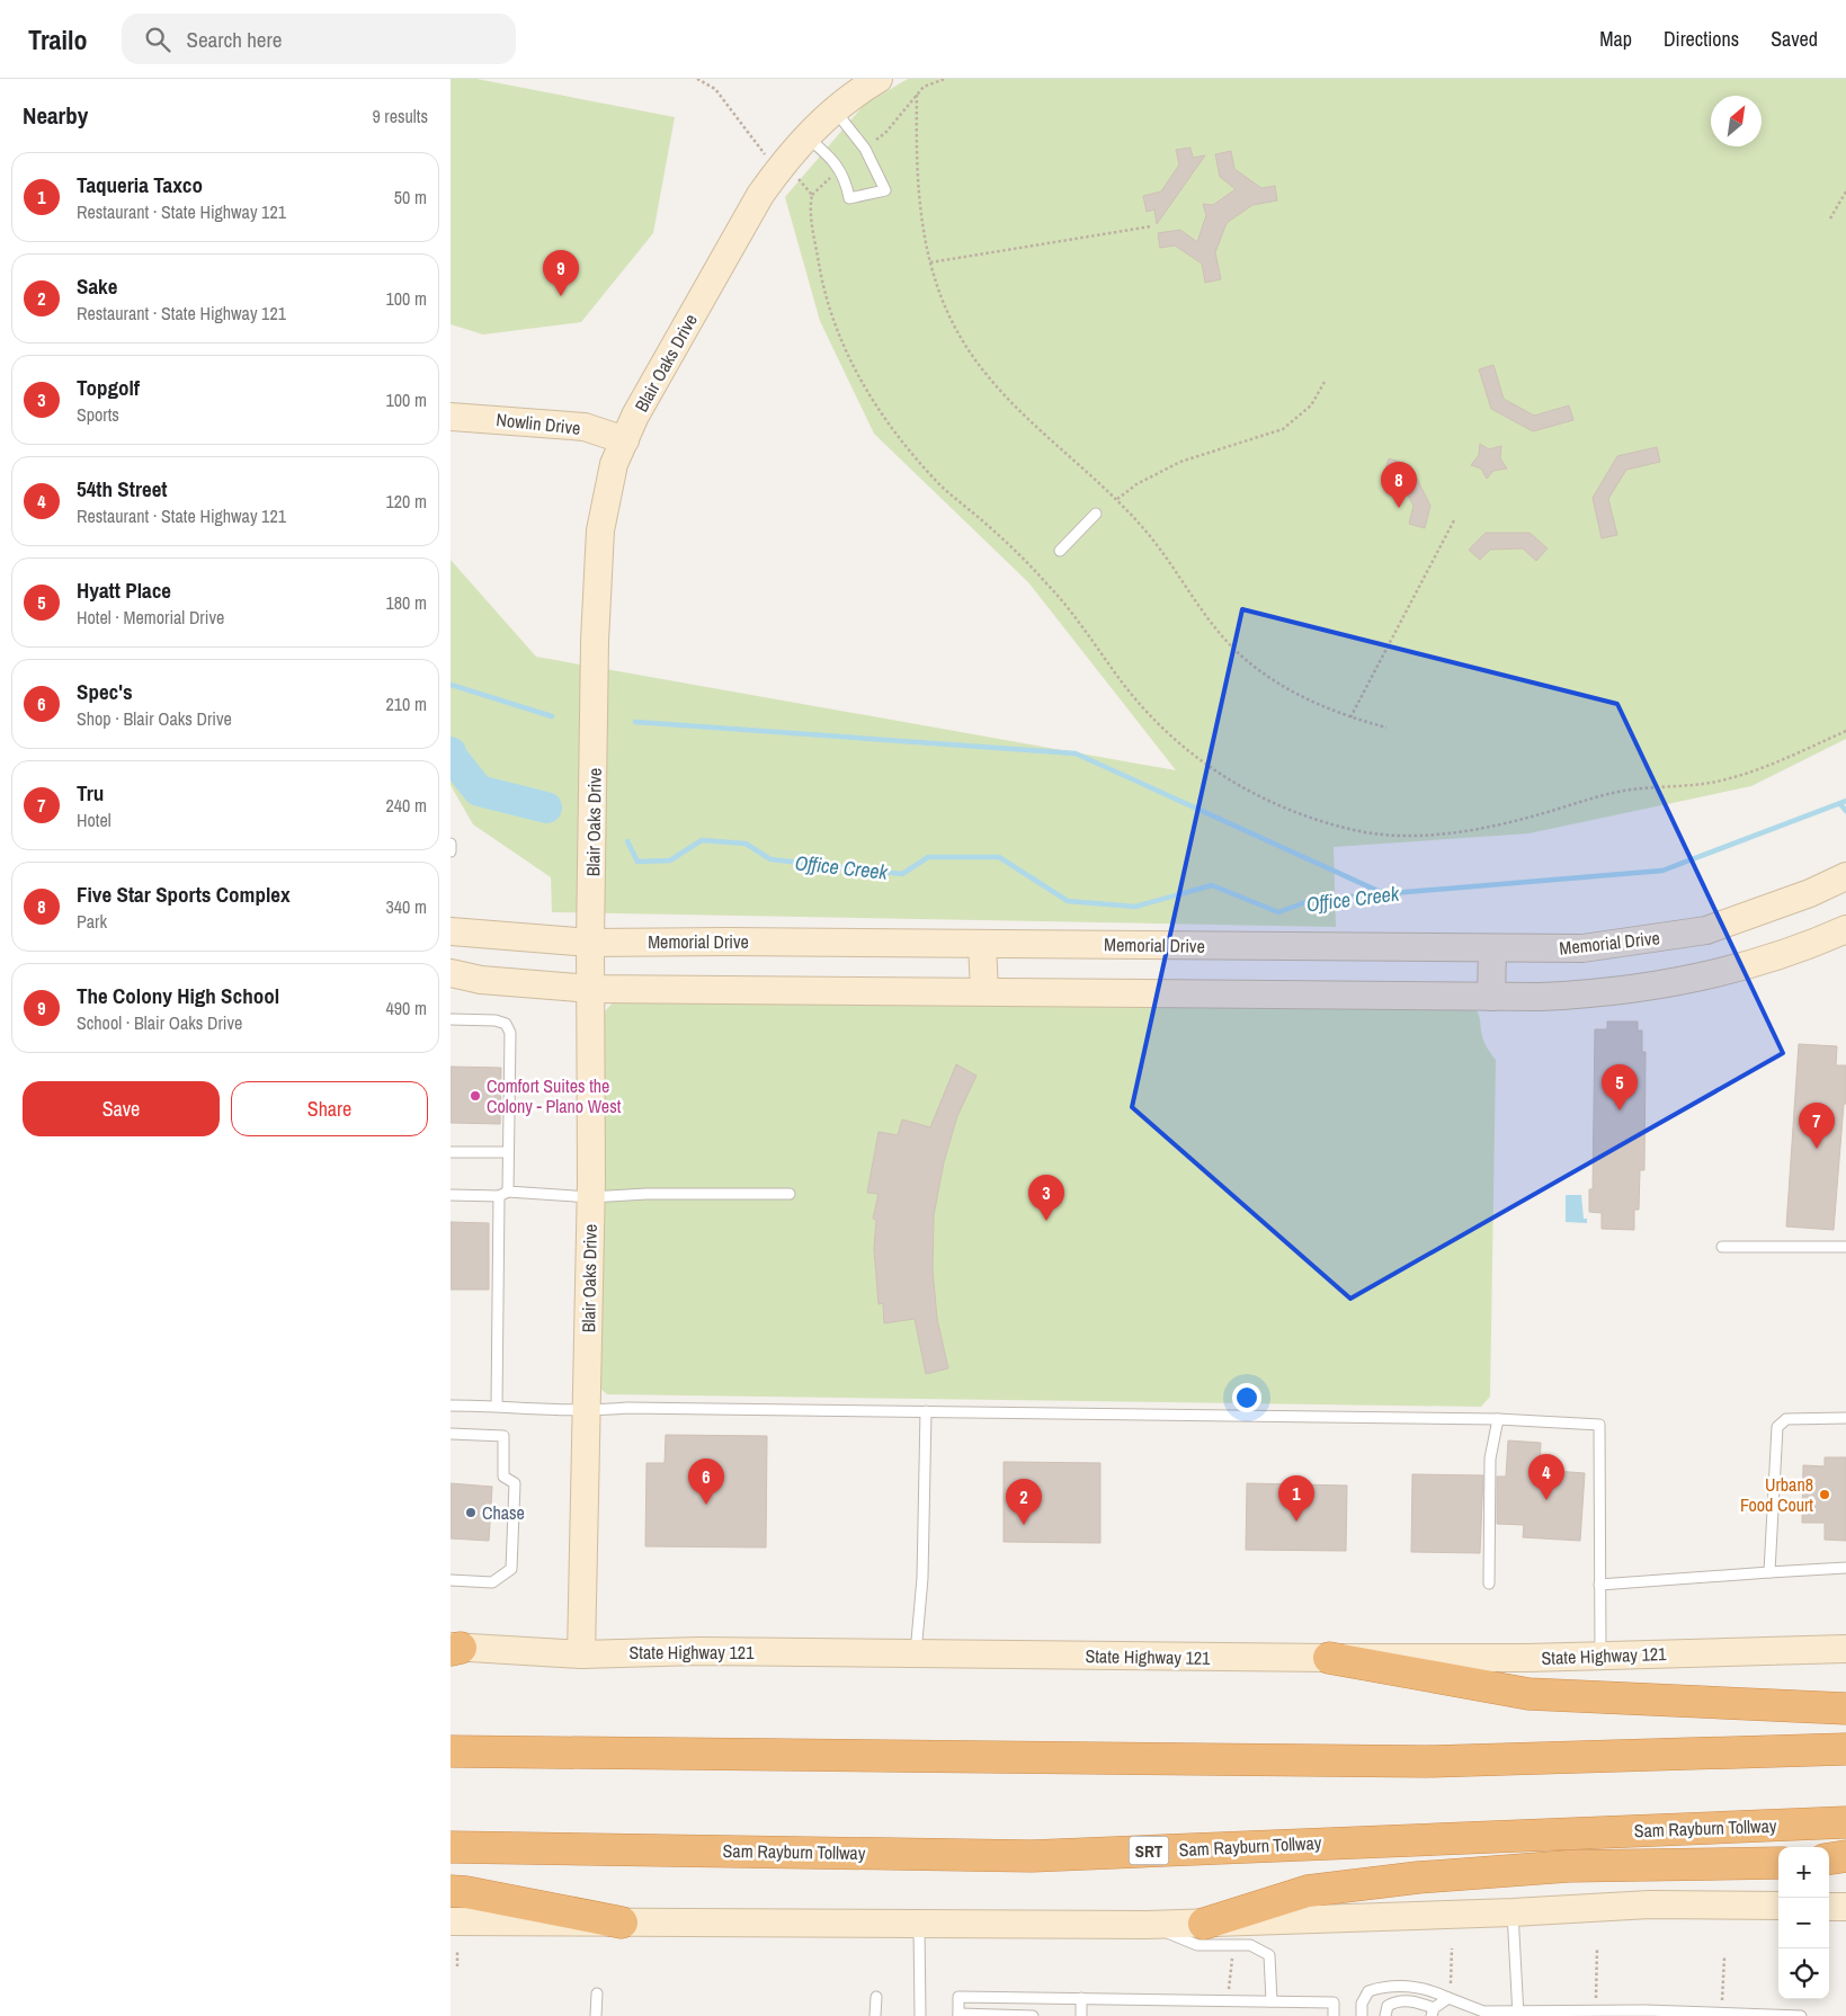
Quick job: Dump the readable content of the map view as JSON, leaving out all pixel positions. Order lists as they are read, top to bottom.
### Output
{
  "streets": {
    "highway": ["Sam Rayburn Tollway", "SRT"],
    "street": [
      "Blair Oaks Drive",
      "Nowlin Drive",
      "Memorial Drive",
      "State Highway 121"
    ]
  },
  "crossings": [
    ["Blair Oaks Drive", "Nowlin Drive"],
    ["Blair Oaks Drive", "Memorial Drive"],
    ["Blair Oaks Drive", "State Highway 121"]
  ],
  "water": ["Office Creek"],
  "places": ["Comfort Suites the Colony - Plano West", "Urban8 Food Court", "Chase"],
  "north": "top right",
  "page": {
    "header": "Trailo",
    "search": "Search here",
    "nav": ["Map", "Directions", "Saved"],
    "heading": ["Nearby", "9 results"],
    "list": [
      {
        "mark": "1",
        "name": "Taqueria Taxco",
        "note": "Restaurant · State Highway 121",
        "value": "50 m"
      },
      {
        "mark": "2",
        "name": "Sake",
        "note": "Restaurant · State Highway 121",
        "value": "100 m"
      },
      {
        "mark": "3",
        "name": "Topgolf",
        "note": "Sports",
        "value": "100 m"
      },
      {
        "mark": "4",
        "name": "54th Street",
        "note": "Restaurant · State Highway 121",
        "value": "120 m"
      },
      {
        "mark": "5",
        "name": "Hyatt Place",
        "note": "Hotel · Memorial Drive",
        "value": "180 m"
      },
      {
        "mark": "6",
        "name": "Spec's",
        "note": "Shop · Blair Oaks Drive",
        "value": "210 m"
      },
      {
        "mark": "7",
        "name": "Tru",
        "note": "Hotel",
        "value": "240 m"
      },
      {
        "mark": "8",
        "name": "Five Star Sports Complex",
        "note": "Park",
        "value": "340 m"
      },
      {
        "mark": "9",
        "name": "The Colony High School",
        "note": "School · Blair Oaks Drive",
        "value": "490 m"
      }
    ],
    "pins": [
      "9",
      "8",
      "5",
      "7",
      "3",
      "4",
      "6",
      "1",
      "2"
    ],
    "buttons": ["Save", "Share"],
    "map_buttons": ["+", "−"]
  }
}
